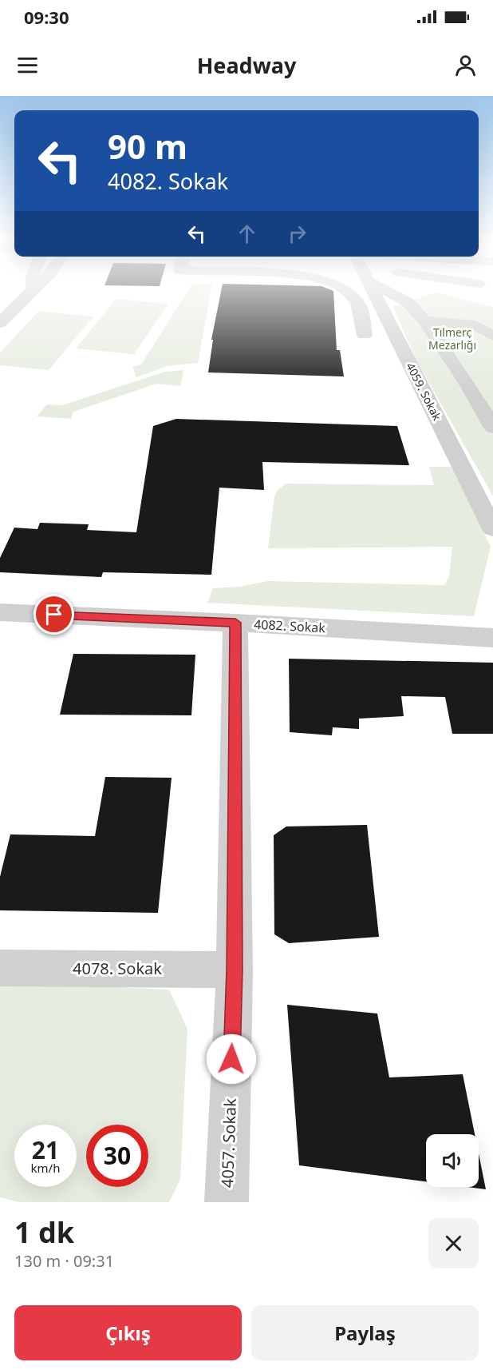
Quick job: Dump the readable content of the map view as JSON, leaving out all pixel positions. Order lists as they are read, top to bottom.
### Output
{
  "streets": {
    "street": [
      "4059. Sokak",
      "4082. Sokak",
      "4078. Sokak",
      "4057. Sokak"
    ]
  },
  "crossings": [
    ["4082. Sokak", "4057. Sokak"],
    ["4078. Sokak", "4057. Sokak"]
  ],
  "parks": ["Tılmerç Mezarlığı"],
  "page": {
    "status": "09:30",
    "header": "Headway",
    "turn": ["90 m", "4082. Sokak"],
    "speed": "21 km/h",
    "limit": "30",
    "heading": ["1 dk", "130 m · 09:31"],
    "buttons": ["Çıkış", "Paylaş"]
  }
}
